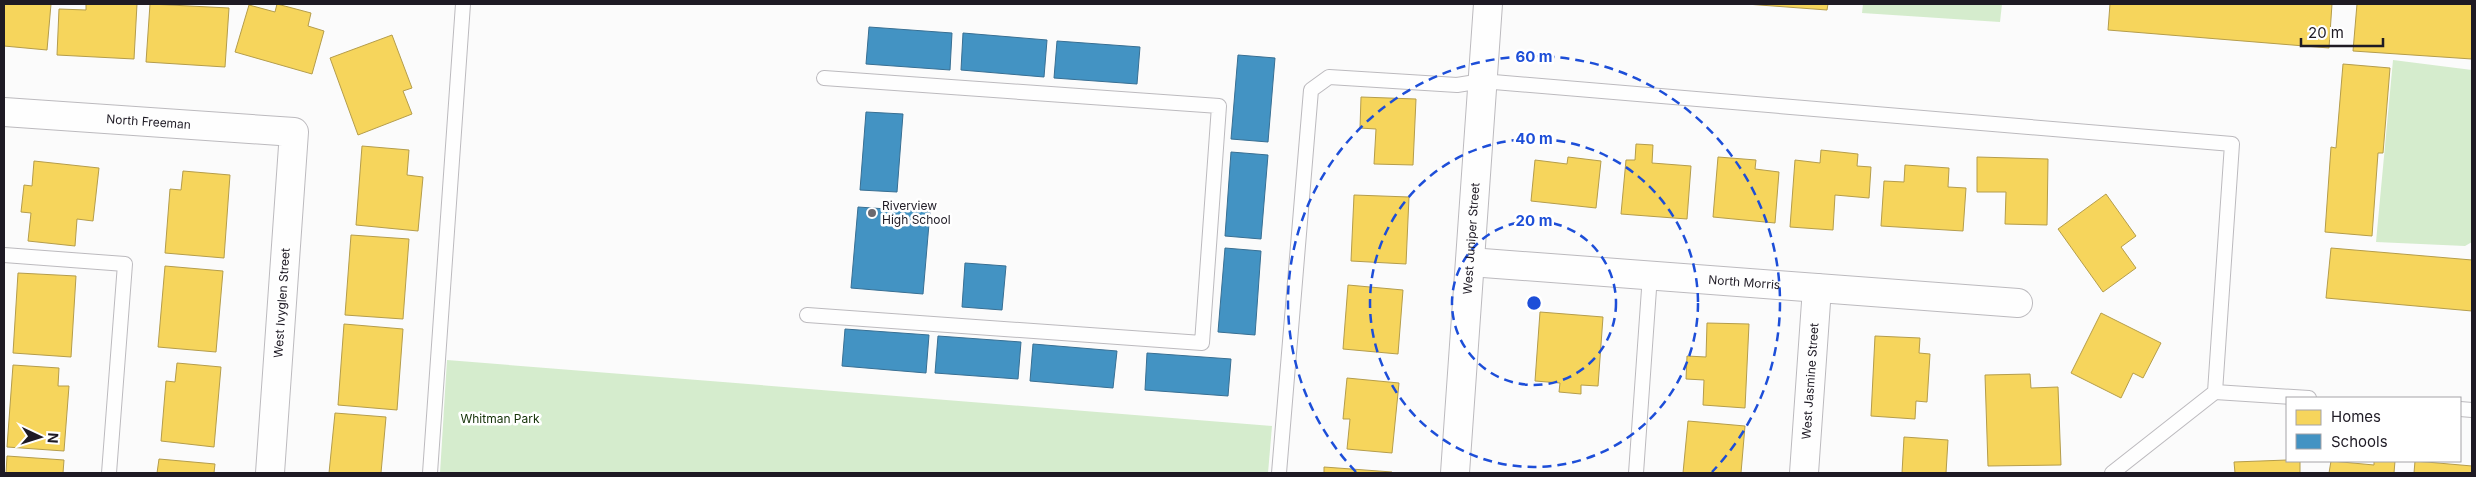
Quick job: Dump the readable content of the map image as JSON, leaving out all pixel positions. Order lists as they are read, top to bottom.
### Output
{
  "streets": {
    "street": [
      "North Freeman",
      "West Juniper Street",
      "North Morris",
      "West Ivyglen Street",
      "West Jasmine Street"
    ]
  },
  "crossings": [
    ["North Freeman", "West Ivyglen Street"],
    ["West Juniper Street", "North Morris"],
    ["North Morris", "West Jasmine Street"]
  ],
  "parks": ["Whitman Park"],
  "places": ["Riverview High School"],
  "legend": ["Homes", "Schools"],
  "scale_bar": "20 m",
  "north": "right",
  "rings": ["60 m", "40 m", "20 m"]
}
